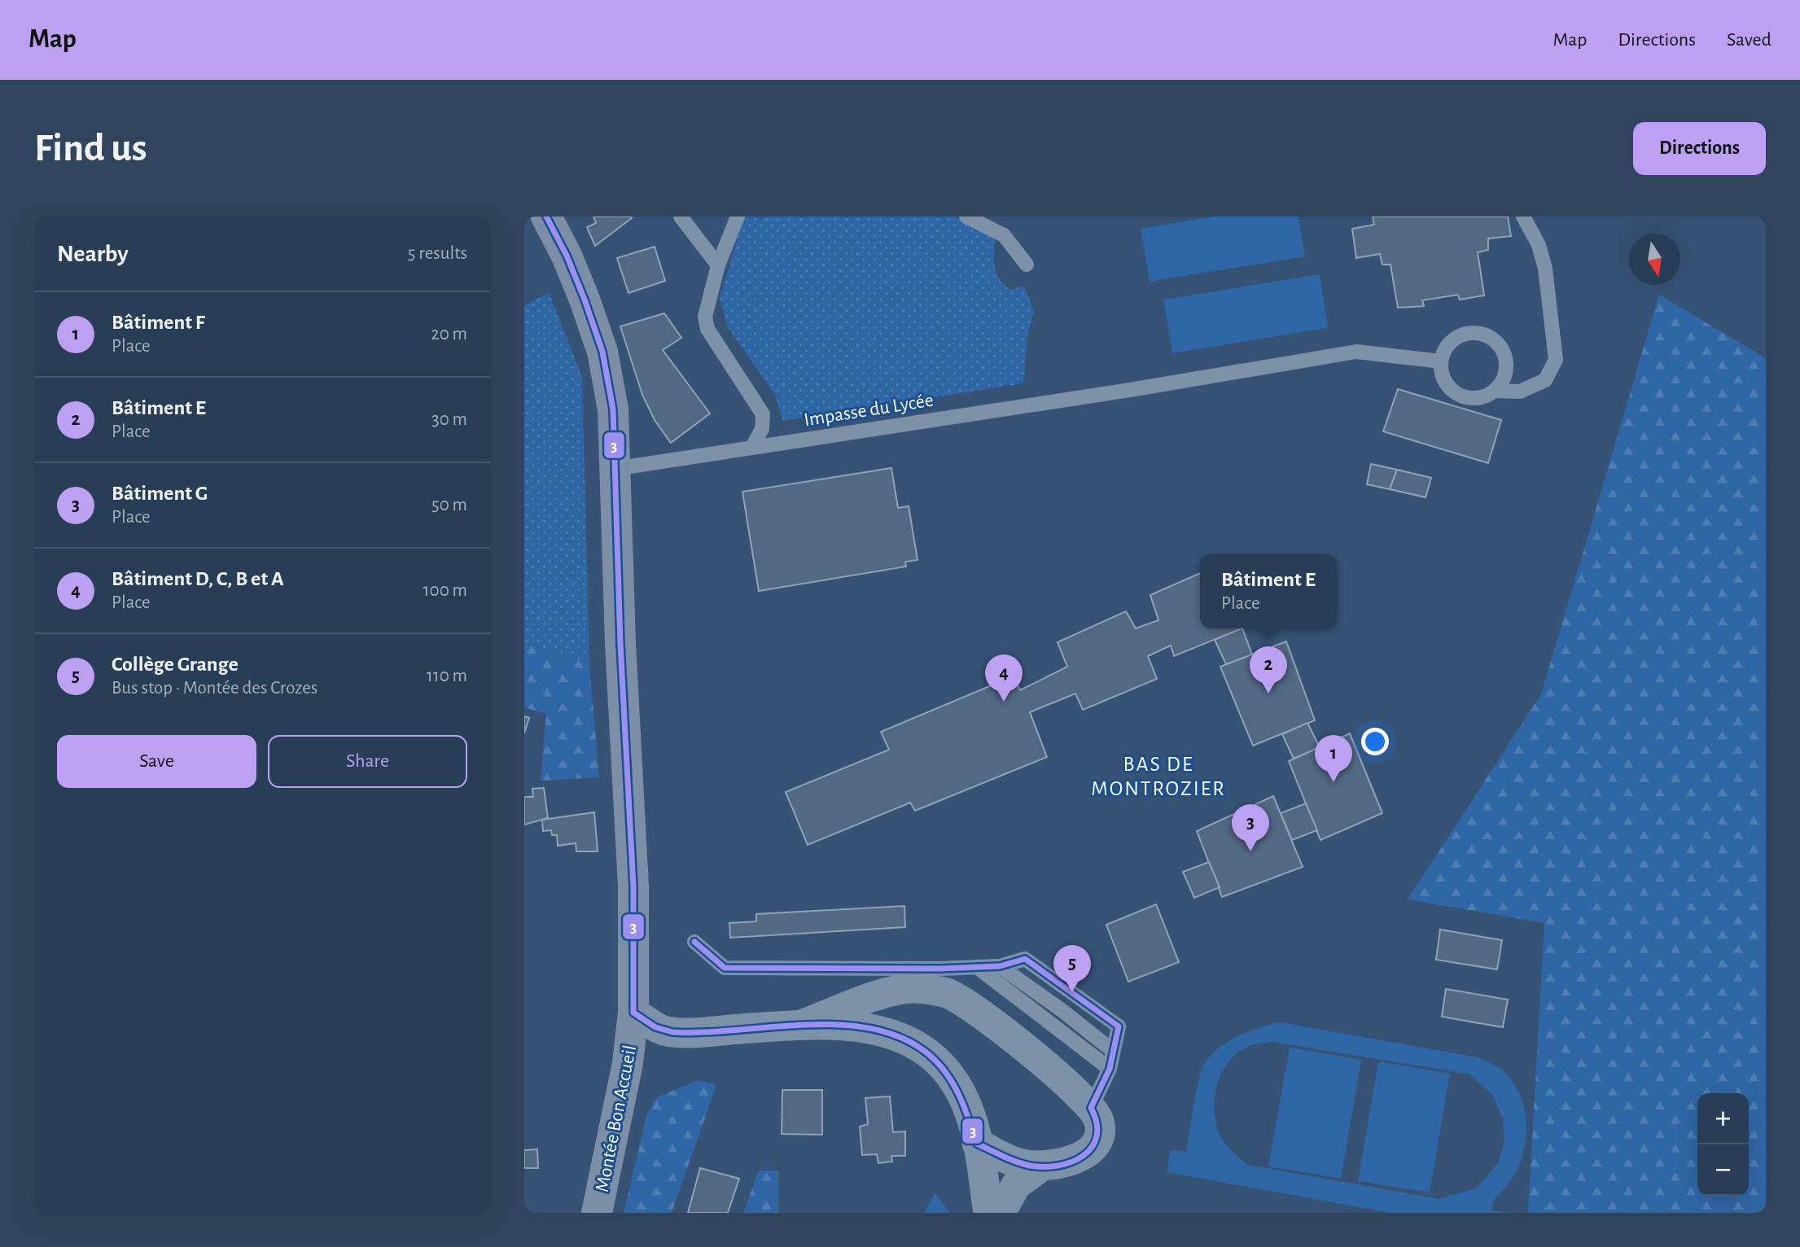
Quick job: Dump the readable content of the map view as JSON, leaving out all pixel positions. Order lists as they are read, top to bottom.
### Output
{
  "streets": {
    "main road": ["Montée Bon Accueil"],
    "lane": ["Impasse du Lycée"]
  },
  "crossings": [
    ["Impasse du Lycée", "Montée Bon Accueil"]
  ],
  "districts": ["BAS DE MONTROZIER"],
  "lines": ["transit line 3"],
  "north": "bottom",
  "page": {
    "header": "Map",
    "nav": ["Map", "Directions", "Saved"],
    "buttons": [
      "Directions",
      ["Save", "Share"]
    ],
    "title": "Find us",
    "heading": ["Nearby", "5 results"],
    "list": [
      {
        "mark": "1",
        "name": "Bâtiment F",
        "note": "Place",
        "value": "20 m"
      },
      {
        "mark": "2",
        "name": "Bâtiment E",
        "note": "Place",
        "value": "30 m"
      },
      {
        "mark": "3",
        "name": "Bâtiment G",
        "note": "Place",
        "value": "50 m"
      },
      {
        "mark": "4",
        "name": "Bâtiment D, C, B et A",
        "note": "Place",
        "value": "100 m"
      },
      {
        "mark": "5",
        "name": "Collège Grange",
        "note": "Bus stop · Montée des Crozes",
        "value": "110 m"
      }
    ],
    "popup": ["Bâtiment E", "Place"],
    "pins": [
      "2",
      "4",
      "1",
      "3",
      "5"
    ],
    "map_buttons": ["+", "−"]
  }
}
